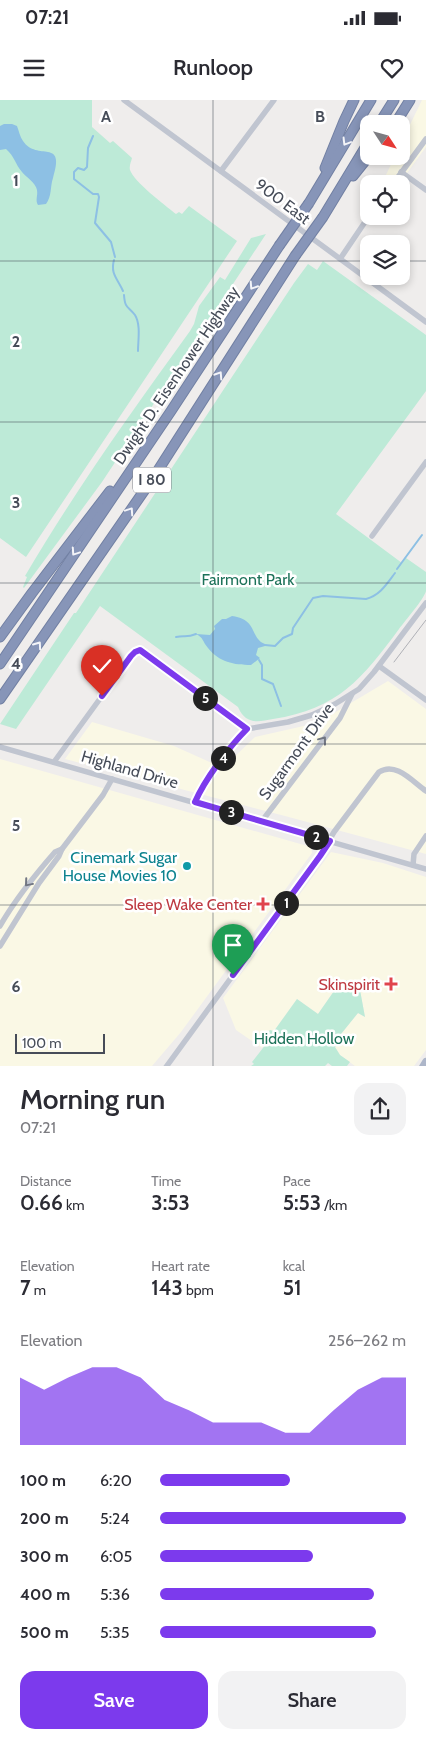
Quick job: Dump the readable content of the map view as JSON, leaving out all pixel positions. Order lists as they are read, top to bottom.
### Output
{
  "streets": {
    "highway": ["Dwight D. Eisenhower Highway", "I 80"],
    "street": ["900 East", "Sugarmont Drive", "Highland Drive"]
  },
  "crossings": [
    ["Sugarmont Drive", "Highland Drive"]
  ],
  "one_way": ["Sugarmont Drive"],
  "parks": ["Fairmont Park", "Hidden Hollow"],
  "places": {
    "other": ["Cinemark Sugar House Movies 10"],
    "health": ["Sleep Wake Center", "Skinspirit"]
  },
  "scale_bar": "100 m",
  "north": "bottom right",
  "page": {
    "status": "07:21",
    "header": "Runloop",
    "pins": [
      "5",
      "4",
      "3",
      "2",
      "1"
    ],
    "scale": "100 m",
    "heading": ["Morning run", "07:21"],
    "stats": [
      ["Distance", "0.66 km"],
      ["Time", "3:53"],
      ["Pace", "5:53 /km"],
      ["Elevation", "7 m"],
      ["Heart rate", "143 bpm"],
      ["kcal", "51"]
    ],
    "chart": ["Elevation", "256–262 m"],
    "list": [
      {
        "name": "100 m",
        "note": "6:20"
      },
      {
        "name": "200 m",
        "note": "5:24"
      },
      {
        "name": "300 m",
        "note": "6:05"
      },
      {
        "name": "400 m",
        "note": "5:36"
      },
      {
        "name": "500 m",
        "note": "5:35"
      }
    ],
    "buttons": ["Save", "Share"]
  },
  "grid": {
    "columns": ["A", "B"],
    "rows": [
      "1",
      "2",
      "3",
      "4",
      "5",
      "6"
    ]
  }
}
